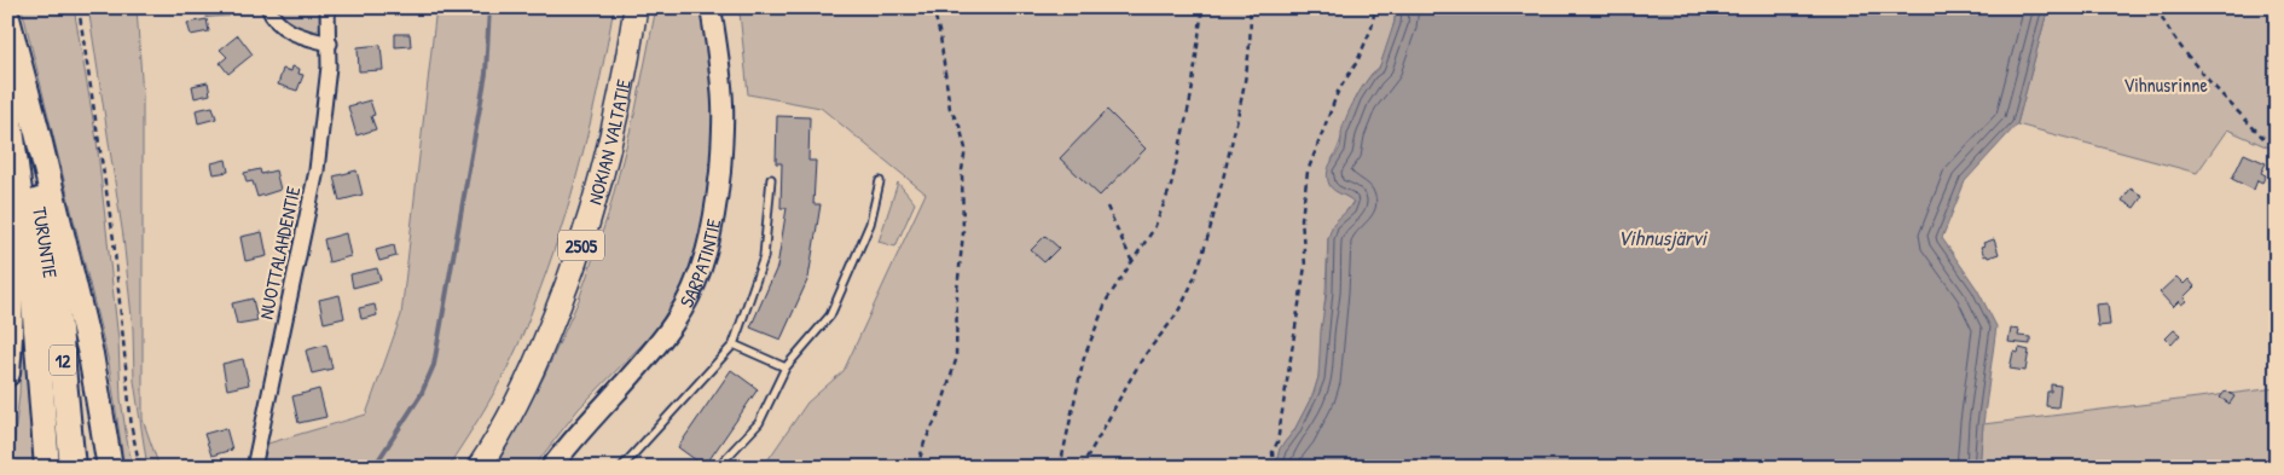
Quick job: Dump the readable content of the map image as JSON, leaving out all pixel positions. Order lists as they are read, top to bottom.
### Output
{
  "streets": {
    "highway": ["TURUNTIE", "12"],
    "main road": ["NOKIAN VALTATIE", "2505", "SARPATINTIE"],
    "street": ["NUOTTALAHDENTIE"]
  },
  "water": ["Vihnusjärvi"],
  "parks": ["Vihnusrinne"]
}
